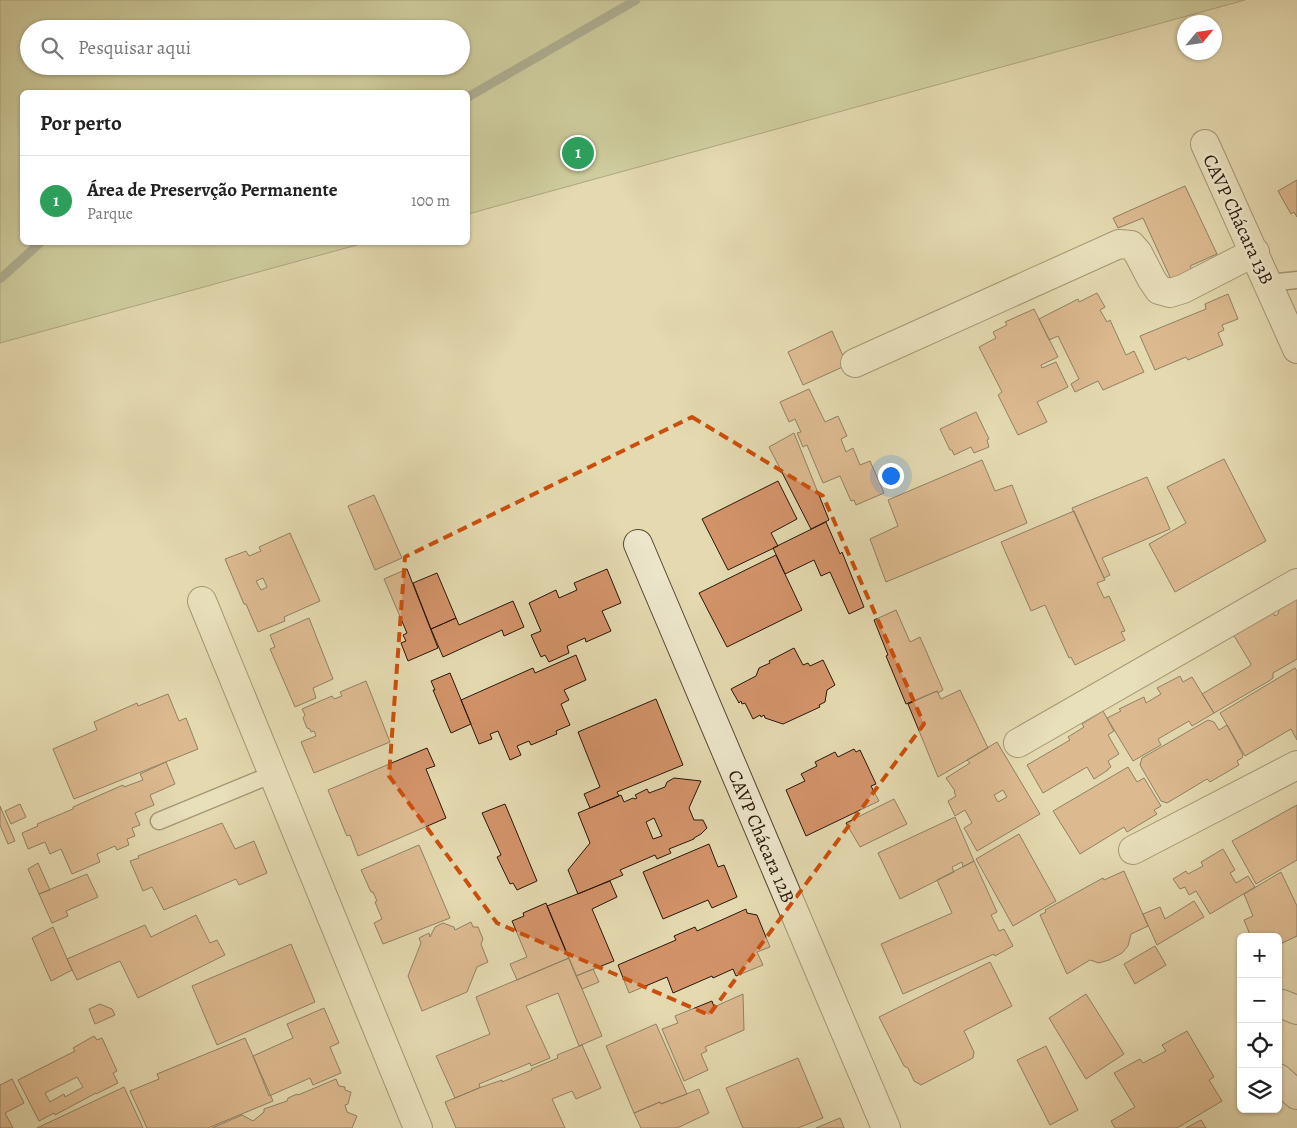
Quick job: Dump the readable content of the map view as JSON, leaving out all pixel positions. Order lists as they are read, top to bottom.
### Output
{
  "streets": {
    "street": ["CAVP Chácara 13B", "CAVP Chácara 12B"]
  },
  "north": "top right",
  "page": {
    "search": "Pesquisar aqui",
    "heading": "Por perto",
    "pins": "1",
    "list": [
      {
        "mark": "1",
        "name": "Área de Preservção Permanente",
        "note": "Parque",
        "value": "100 m"
      }
    ],
    "map_buttons": ["+", "−"]
  }
}
